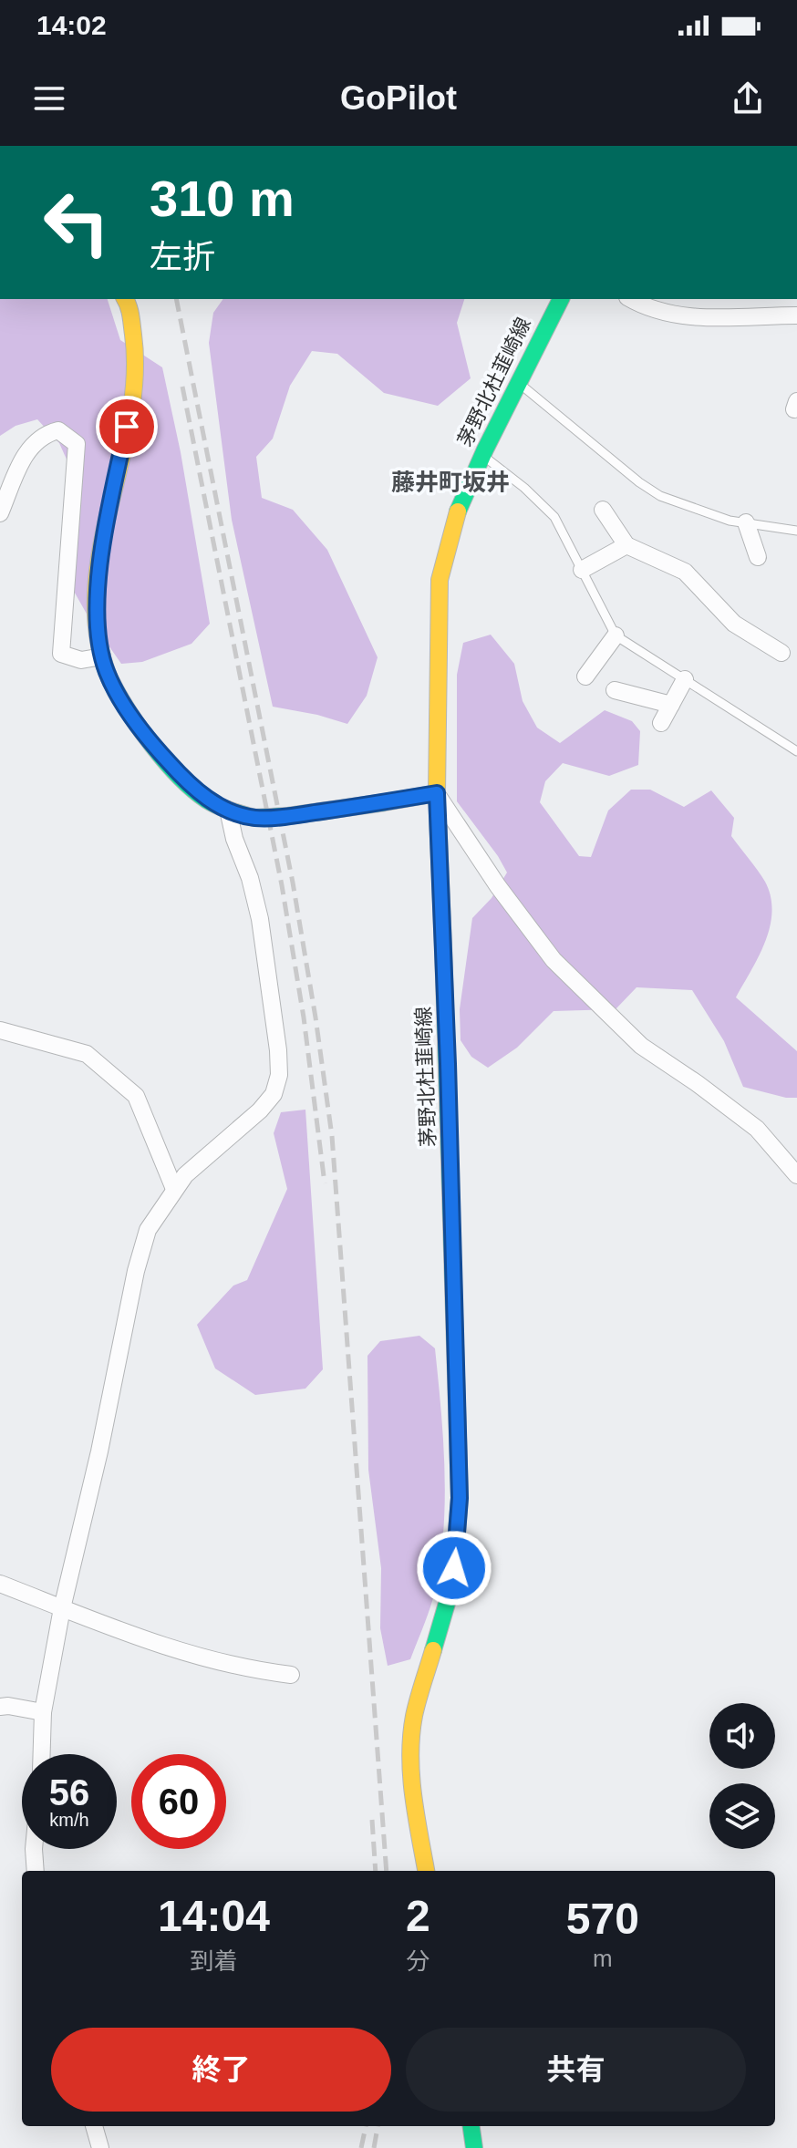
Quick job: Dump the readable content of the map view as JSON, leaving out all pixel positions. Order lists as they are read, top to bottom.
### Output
{
  "streets": {
    "main road": ["茅野北杜韮崎線"]
  },
  "districts": ["藤井町坂井"],
  "page": {
    "status": "14:02",
    "header": "GoPilot",
    "turn": ["310 m", "左折"],
    "speed": "56 km/h",
    "limit": "60",
    "eta": [
      "14:04",
      "到着",
      "2",
      "分",
      "570",
      "m"
    ],
    "buttons": ["終了", "共有"]
  }
}
